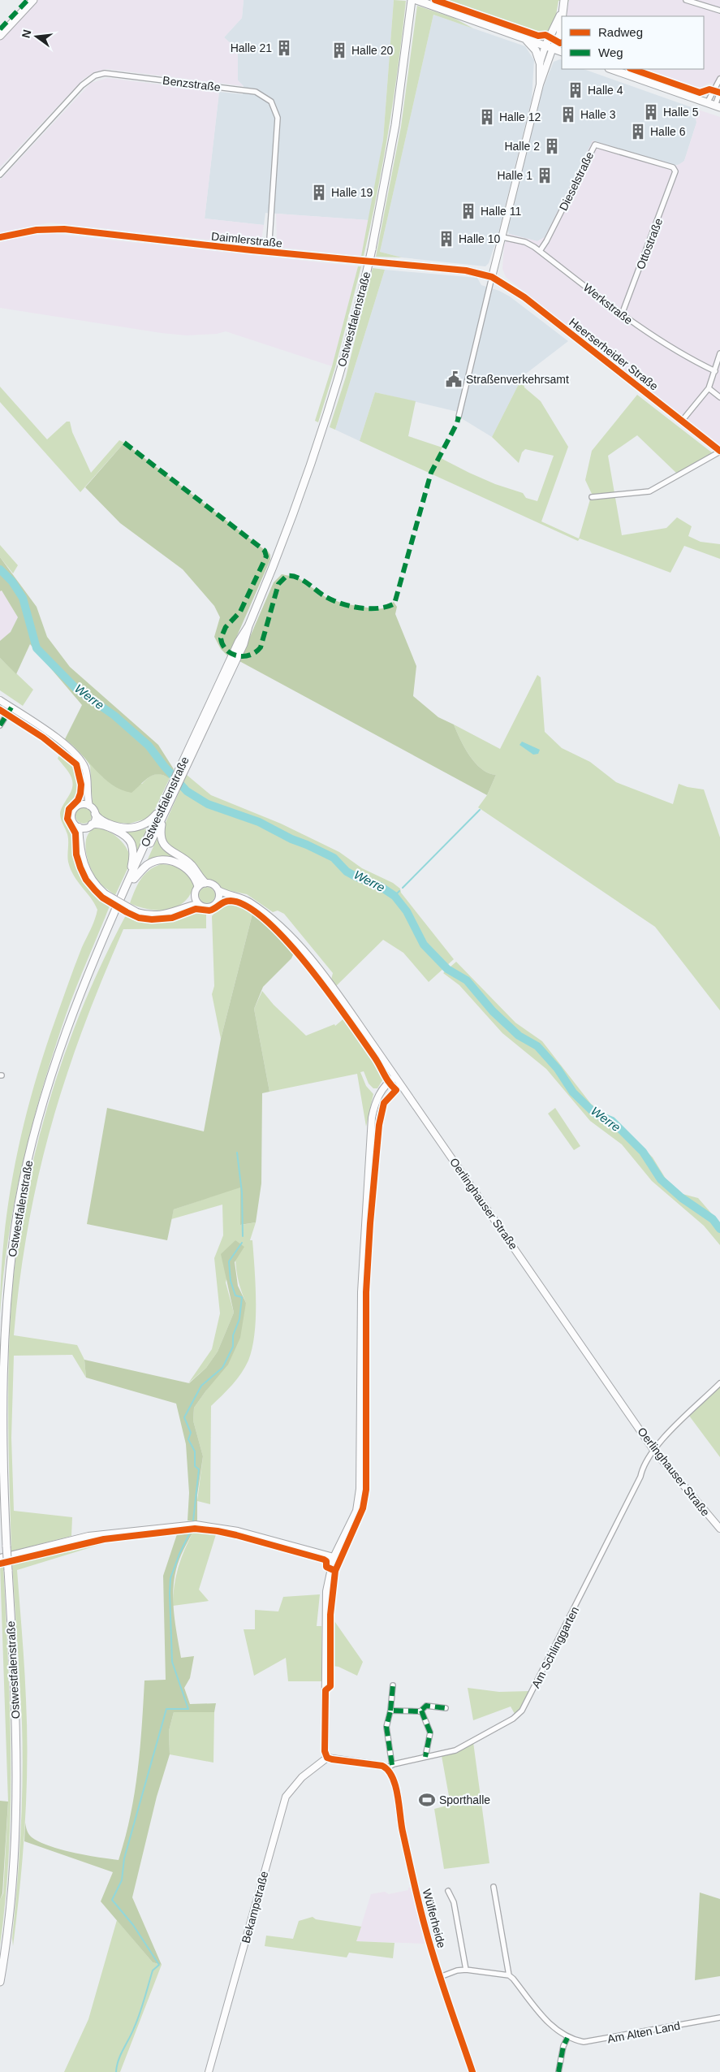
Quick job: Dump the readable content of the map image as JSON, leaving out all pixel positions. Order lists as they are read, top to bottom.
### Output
{
  "streets": {
    "main road": ["Ostwestfalenstraße"],
    "street": [
      "Benzstraße",
      "Dieselstraße",
      "Daimlerstraße",
      "Ottostraße",
      "Werkstraße",
      "Heerserheider Straße",
      "Oerlinghauser Straße",
      "Am Schlinggarten",
      "Bekampstraße",
      "Wülferheide",
      "Am Alten Land"
    ]
  },
  "crossings": [
    ["Benzstraße", "Daimlerstraße"],
    ["Dieselstraße", "Ottostraße"],
    ["Dieselstraße", "Werkstraße"],
    ["Daimlerstraße", "Heerserheider Straße"],
    ["Ottostraße", "Werkstraße"],
    ["Oerlinghauser Straße", "Am Schlinggarten"],
    ["Am Schlinggarten", "Wülferheide"]
  ],
  "water": ["Werre"],
  "places": {
    "building": [
      "Halle 21",
      "Halle 20",
      "Halle 4",
      "Halle 5",
      "Halle 3",
      "Halle 12",
      "Halle 6",
      "Halle 2",
      "Halle 1",
      "Halle 19",
      "Halle 11",
      "Halle 10"
    ],
    "public building": ["Straßenverkehrsamt"],
    "sports": ["Sporthalle"]
  },
  "legend": ["Radweg", "Weg"],
  "north": "left"
}
